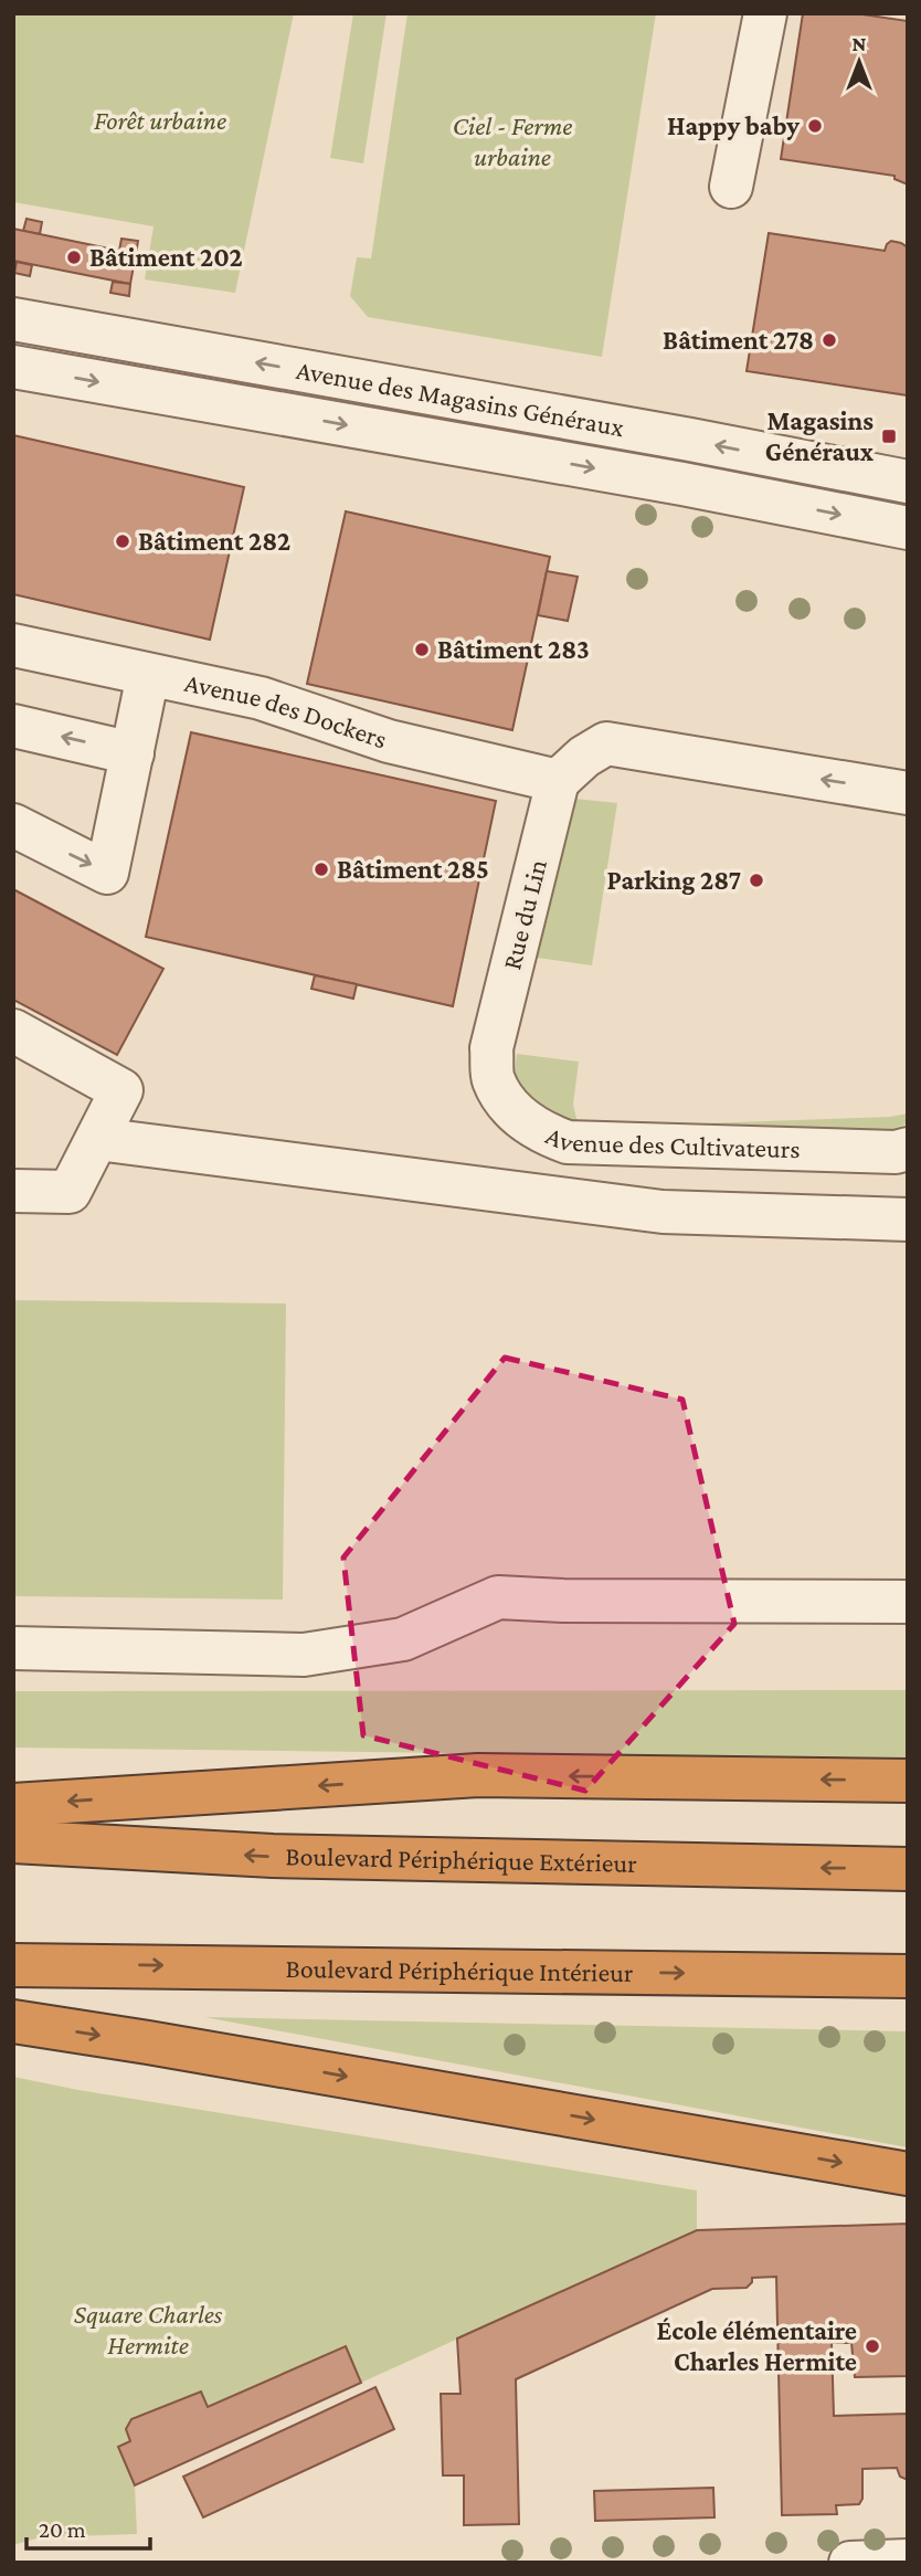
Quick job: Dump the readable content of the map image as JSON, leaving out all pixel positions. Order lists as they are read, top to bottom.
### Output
{
  "streets": {
    "highway": ["Boulevard Périphérique Extérieur", "Boulevard Périphérique Intérieur"],
    "street": [
      "Avenue des Magasins Généraux",
      "Avenue des Dockers",
      "Rue du Lin",
      "Avenue des Cultivateurs"
    ]
  },
  "crossings": [
    ["Avenue des Dockers", "Rue du Lin"],
    ["Rue du Lin", "Avenue des Cultivateurs"]
  ],
  "parks": ["Forêt urbaine", "Ciel - Ferme urbaine", "Square Charles Hermite"],
  "places": {
    "other": [
      "Happy baby",
      "Bâtiment 202",
      "Bâtiment 278",
      "Bâtiment 282",
      "Bâtiment 283",
      "Bâtiment 285",
      "Parking 287",
      "École élémentaire Charles Hermite"
    ],
    "transit": ["Magasins Généraux"]
  },
  "scale_bar": "20 m",
  "north": "top"
}
